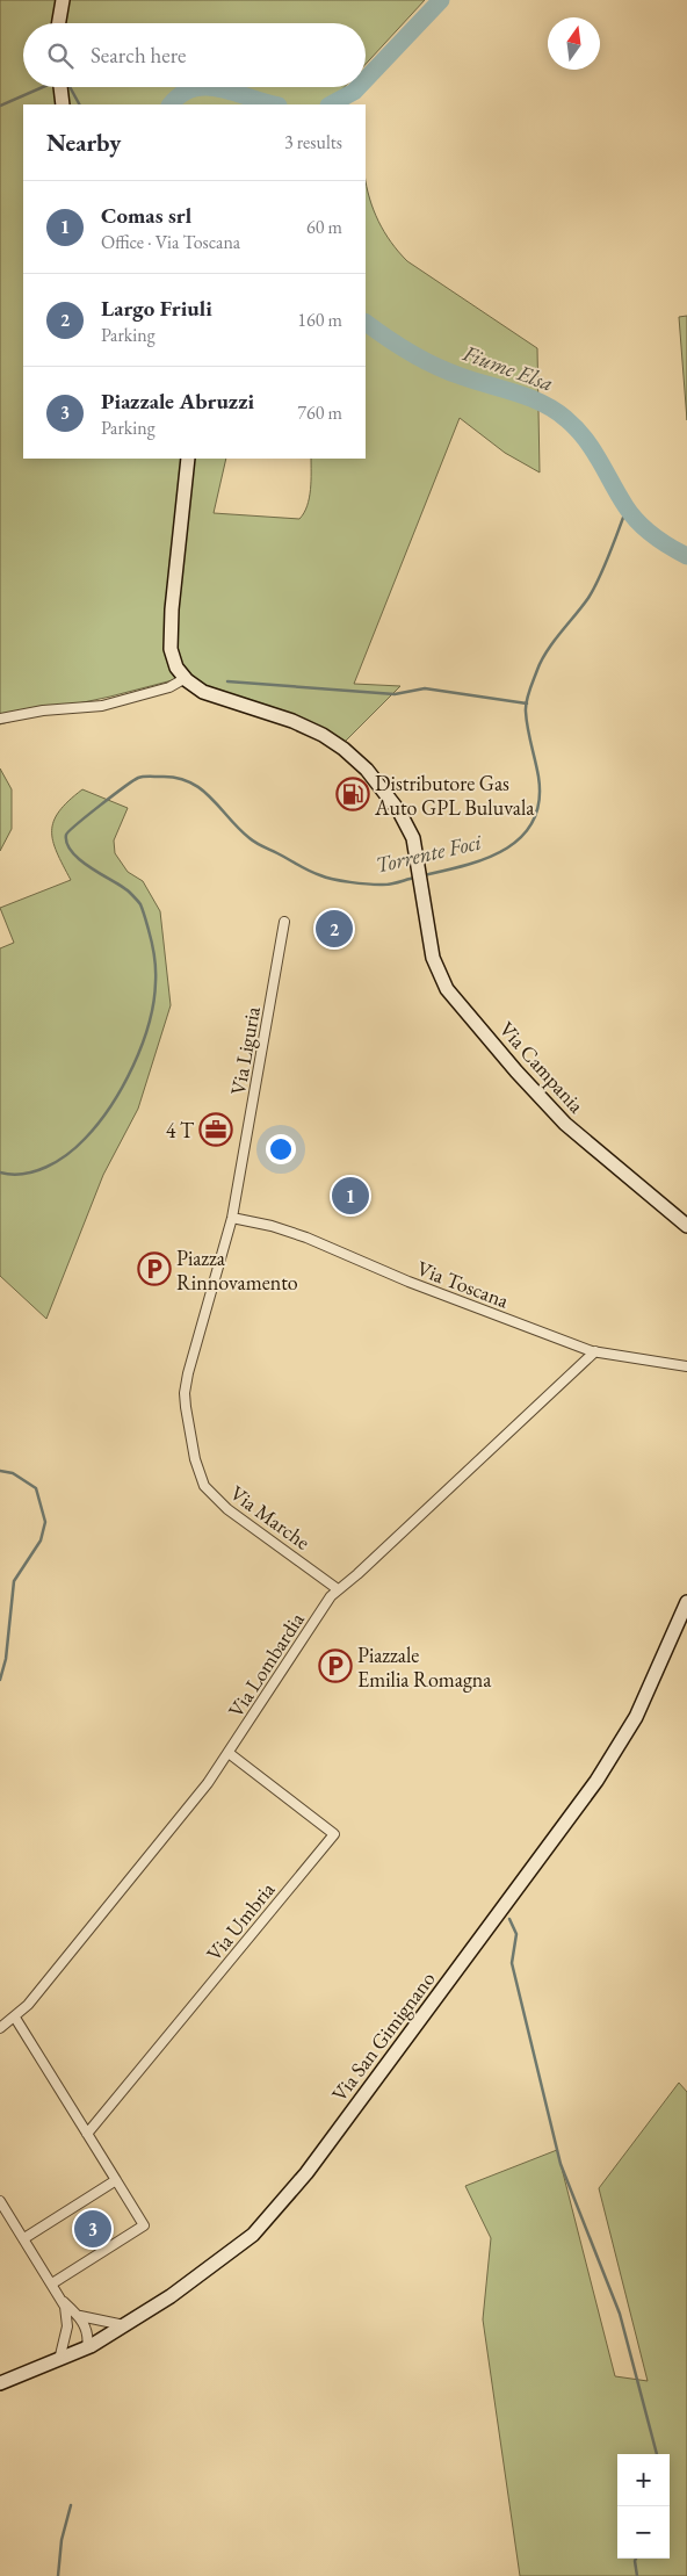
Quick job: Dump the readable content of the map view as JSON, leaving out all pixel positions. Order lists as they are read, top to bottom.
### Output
{
  "streets": {
    "street": [
      "Via Liguria",
      "Via Campania",
      "Via Toscana",
      "Via Marche",
      "Via Lombardia",
      "Via Umbria",
      "Via San Gimignano"
    ]
  },
  "crossings": [
    ["Via Liguria", "Via Toscana"],
    ["Via Liguria", "Via Marche"],
    ["Via Toscana", "Via Marche"],
    ["Via Toscana", "Via Lombardia"],
    ["Via Marche", "Via Lombardia"],
    ["Via Lombardia", "Via Umbria"]
  ],
  "water": ["Fiume Elsa", "Torrente Foci"],
  "places": {
    "fuel station": ["Distributore Gas Auto GPL Buluvala"],
    "office": ["4 T"],
    "parking": ["Piazza Rinnovamento", "Piazzale Emilia Romagna"]
  },
  "north": "top",
  "page": {
    "search": "Search here",
    "heading": ["Nearby", "3 results"],
    "list": [
      {
        "mark": "1",
        "name": "Comas srl",
        "note": "Office · Via Toscana",
        "value": "60 m"
      },
      {
        "mark": "2",
        "name": "Largo Friuli",
        "note": "Parking",
        "value": "160 m"
      },
      {
        "mark": "3",
        "name": "Piazzale Abruzzi",
        "note": "Parking",
        "value": "760 m"
      }
    ],
    "pins": ["2", "1", "3"],
    "map_buttons": ["+", "−"]
  }
}
